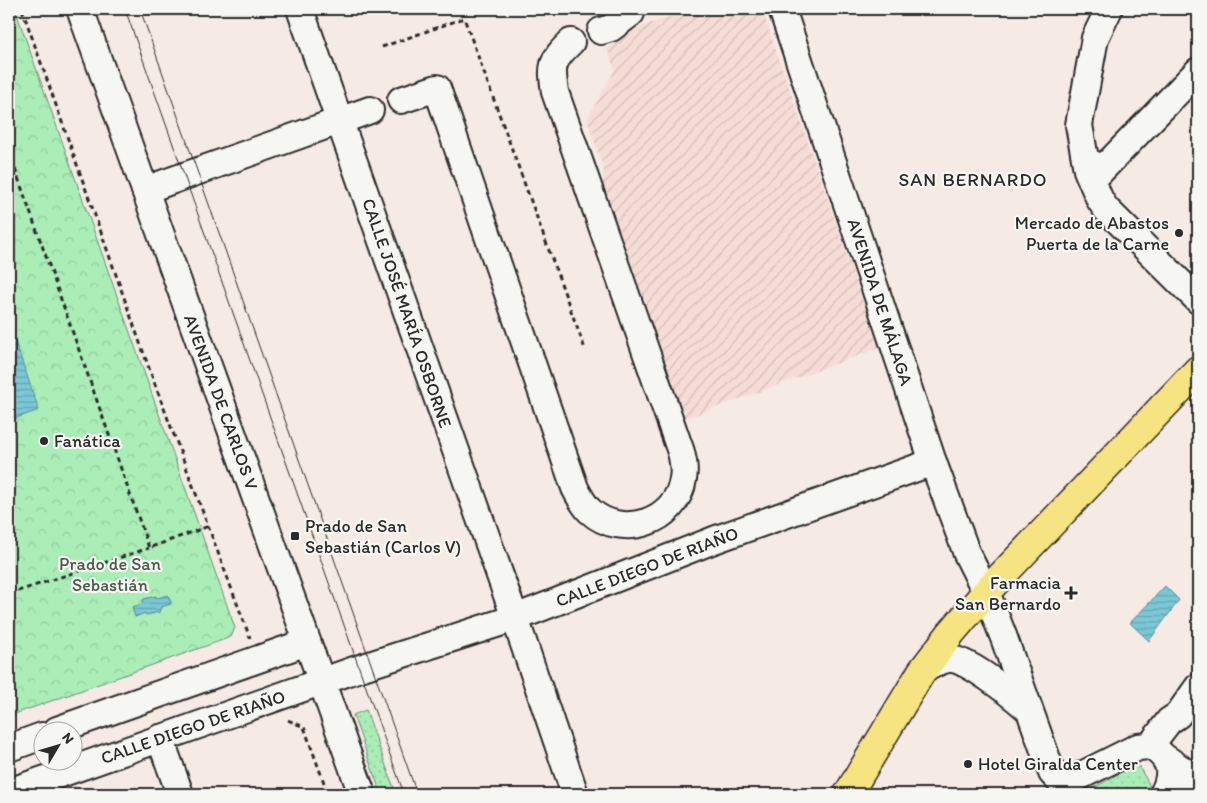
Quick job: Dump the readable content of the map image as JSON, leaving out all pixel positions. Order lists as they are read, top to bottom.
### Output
{
  "streets": {
    "street": [
      "AVENIDA DE MÁLAGA",
      "CALLE JOSÉ MARÍA OSBORNE",
      "AVENIDA DE CARLOS V",
      "CALLE DIEGO DE RIAÑO"
    ]
  },
  "crossings": [
    ["AVENIDA DE MÁLAGA", "CALLE DIEGO DE RIAÑO"],
    ["CALLE JOSÉ MARÍA OSBORNE", "CALLE DIEGO DE RIAÑO"],
    ["AVENIDA DE CARLOS V", "CALLE DIEGO DE RIAÑO"]
  ],
  "districts": ["SAN BERNARDO"],
  "parks": ["Prado de San Sebastián"],
  "places": {
    "other": ["Mercado de Abastos Puerta de la Carne", "Fanática", "Hotel Giralda Center"],
    "transit": ["Prado de San Sebastián (Carlos V)"],
    "health": ["Farmacia San Bernardo"]
  },
  "north": "top right"
}
